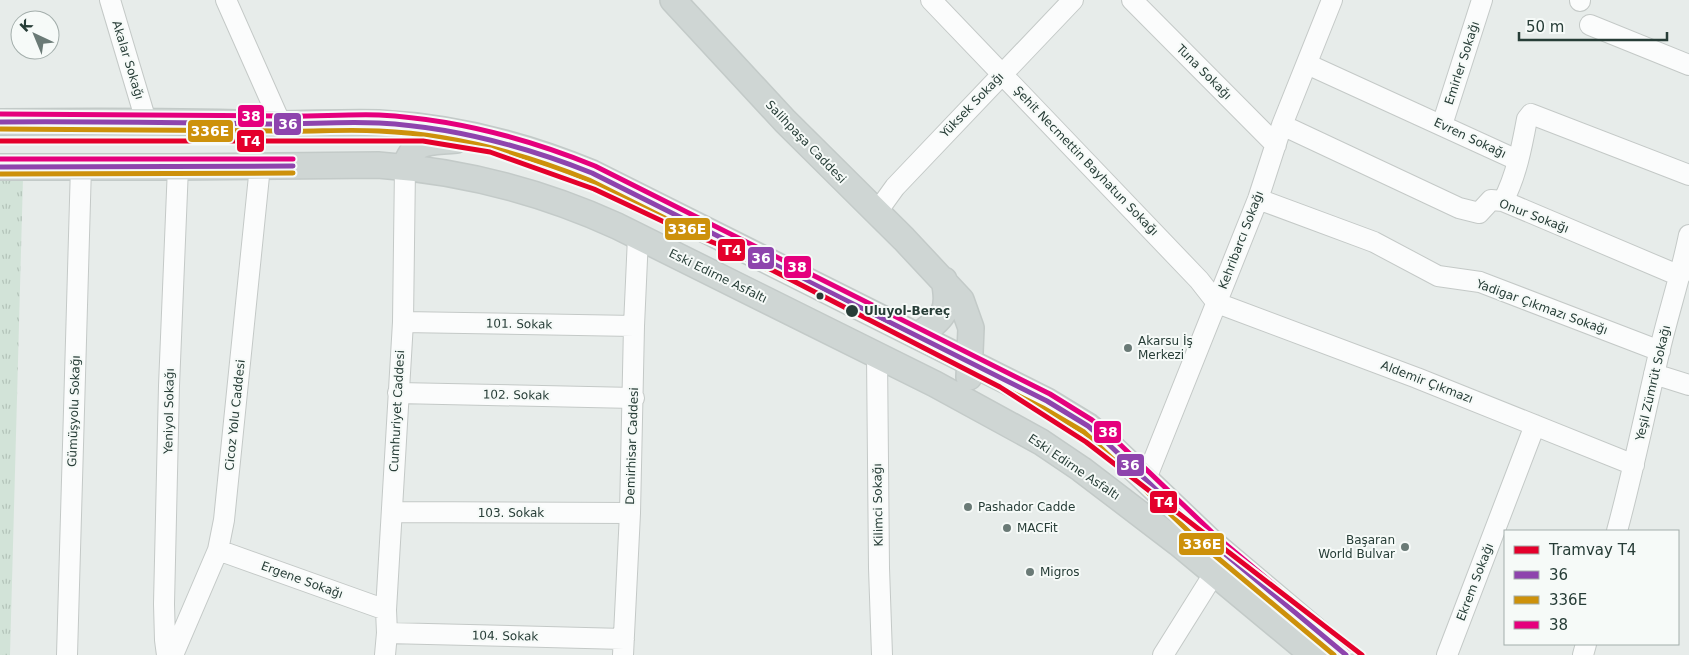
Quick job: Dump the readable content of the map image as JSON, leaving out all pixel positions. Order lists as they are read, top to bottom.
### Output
{
  "streets": {
    "main road": ["Salihpaşa Caddesi", "Eski Edirne Asfaltı"],
    "street": [
      "Akalar Sokağı",
      "Emirler Sokağı",
      "Tuna Sokağı",
      "Yüksek Sokağı",
      "Evren Sokağı",
      "Şehit Necmettin Bayhatun Sokağı",
      "Onur Sokağı",
      "Kehribarcı Sokağı",
      "Yadigar Çıkmazı Sokağı",
      "101. Sokak",
      "Aldemir Çıkmazı",
      "Yeşil Zümrüt Sokağı",
      "102. Sokak",
      "Gümüşyolu Sokağı",
      "Yeniyol Sokağı",
      "Cumhuriyet Caddesi",
      "Cicoz Yolu Caddesi",
      "Demirhisar Caddesi",
      "Kilimci Sokağı",
      "103. Sokak",
      "Ergene Sokağı",
      "Ekrem Sokağı",
      "104. Sokak"
    ]
  },
  "crossings": [
    ["Emirler Sokağı", "Evren Sokağı"],
    ["Tuna Sokağı", "Kehribarcı Sokağı"],
    ["Yüksek Sokağı", "Salihpaşa Caddesi"],
    ["Yüksek Sokağı", "Şehit Necmettin Bayhatun Sokağı"],
    ["Evren Sokağı", "Kehribarcı Sokağı"],
    ["Salihpaşa Caddesi", "Eski Edirne Asfaltı"],
    ["Şehit Necmettin Bayhatun Sokağı", "Kehribarcı Sokağı"],
    ["Şehit Necmettin Bayhatun Sokağı", "Aldemir Çıkmazı"],
    ["Onur Sokağı", "Kehribarcı Sokağı"],
    ["Onur Sokağı", "Yeşil Zümrüt Sokağı"],
    ["Kehribarcı Sokağı", "Yadigar Çıkmazı Sokağı"],
    ["Kehribarcı Sokağı", "Aldemir Çıkmazı"],
    ["Eski Edirne Asfaltı", "Gümüşyolu Sokağı"],
    ["Eski Edirne Asfaltı", "Yeniyol Sokağı"],
    ["Eski Edirne Asfaltı", "Cumhuriyet Caddesi"],
    ["Eski Edirne Asfaltı", "Cicoz Yolu Caddesi"],
    ["Eski Edirne Asfaltı", "Demirhisar Caddesi"],
    ["Eski Edirne Asfaltı", "Kilimci Sokağı"],
    ["Yadigar Çıkmazı Sokağı", "Yeşil Zümrüt Sokağı"],
    ["101. Sokak", "Cumhuriyet Caddesi"],
    ["101. Sokak", "Demirhisar Caddesi"],
    ["Aldemir Çıkmazı", "Yeşil Zümrüt Sokağı"],
    ["Aldemir Çıkmazı", "Ekrem Sokağı"],
    ["102. Sokak", "Cumhuriyet Caddesi"],
    ["102. Sokak", "Demirhisar Caddesi"],
    ["Cumhuriyet Caddesi", "103. Sokak"],
    ["Cumhuriyet Caddesi", "Ergene Sokağı"],
    ["Cumhuriyet Caddesi", "104. Sokak"],
    ["Cicoz Yolu Caddesi", "Ergene Sokağı"],
    ["Demirhisar Caddesi", "103. Sokak"],
    ["Demirhisar Caddesi", "104. Sokak"]
  ],
  "places": [
    "Uluyol-Bereç",
    "Akarsu İş Merkezi",
    "Pashador Cadde",
    "MACFit",
    "Başaran World Bulvar",
    "Migros"
  ],
  "lines": [
    "transit line 38",
    "transit line 36",
    "transit line 336E",
    "tram line T4"
  ],
  "legend": [
    "Tramvay T4",
    "36",
    "336E",
    "38"
  ],
  "scale_bar": "50 m",
  "north": "top left"
}
